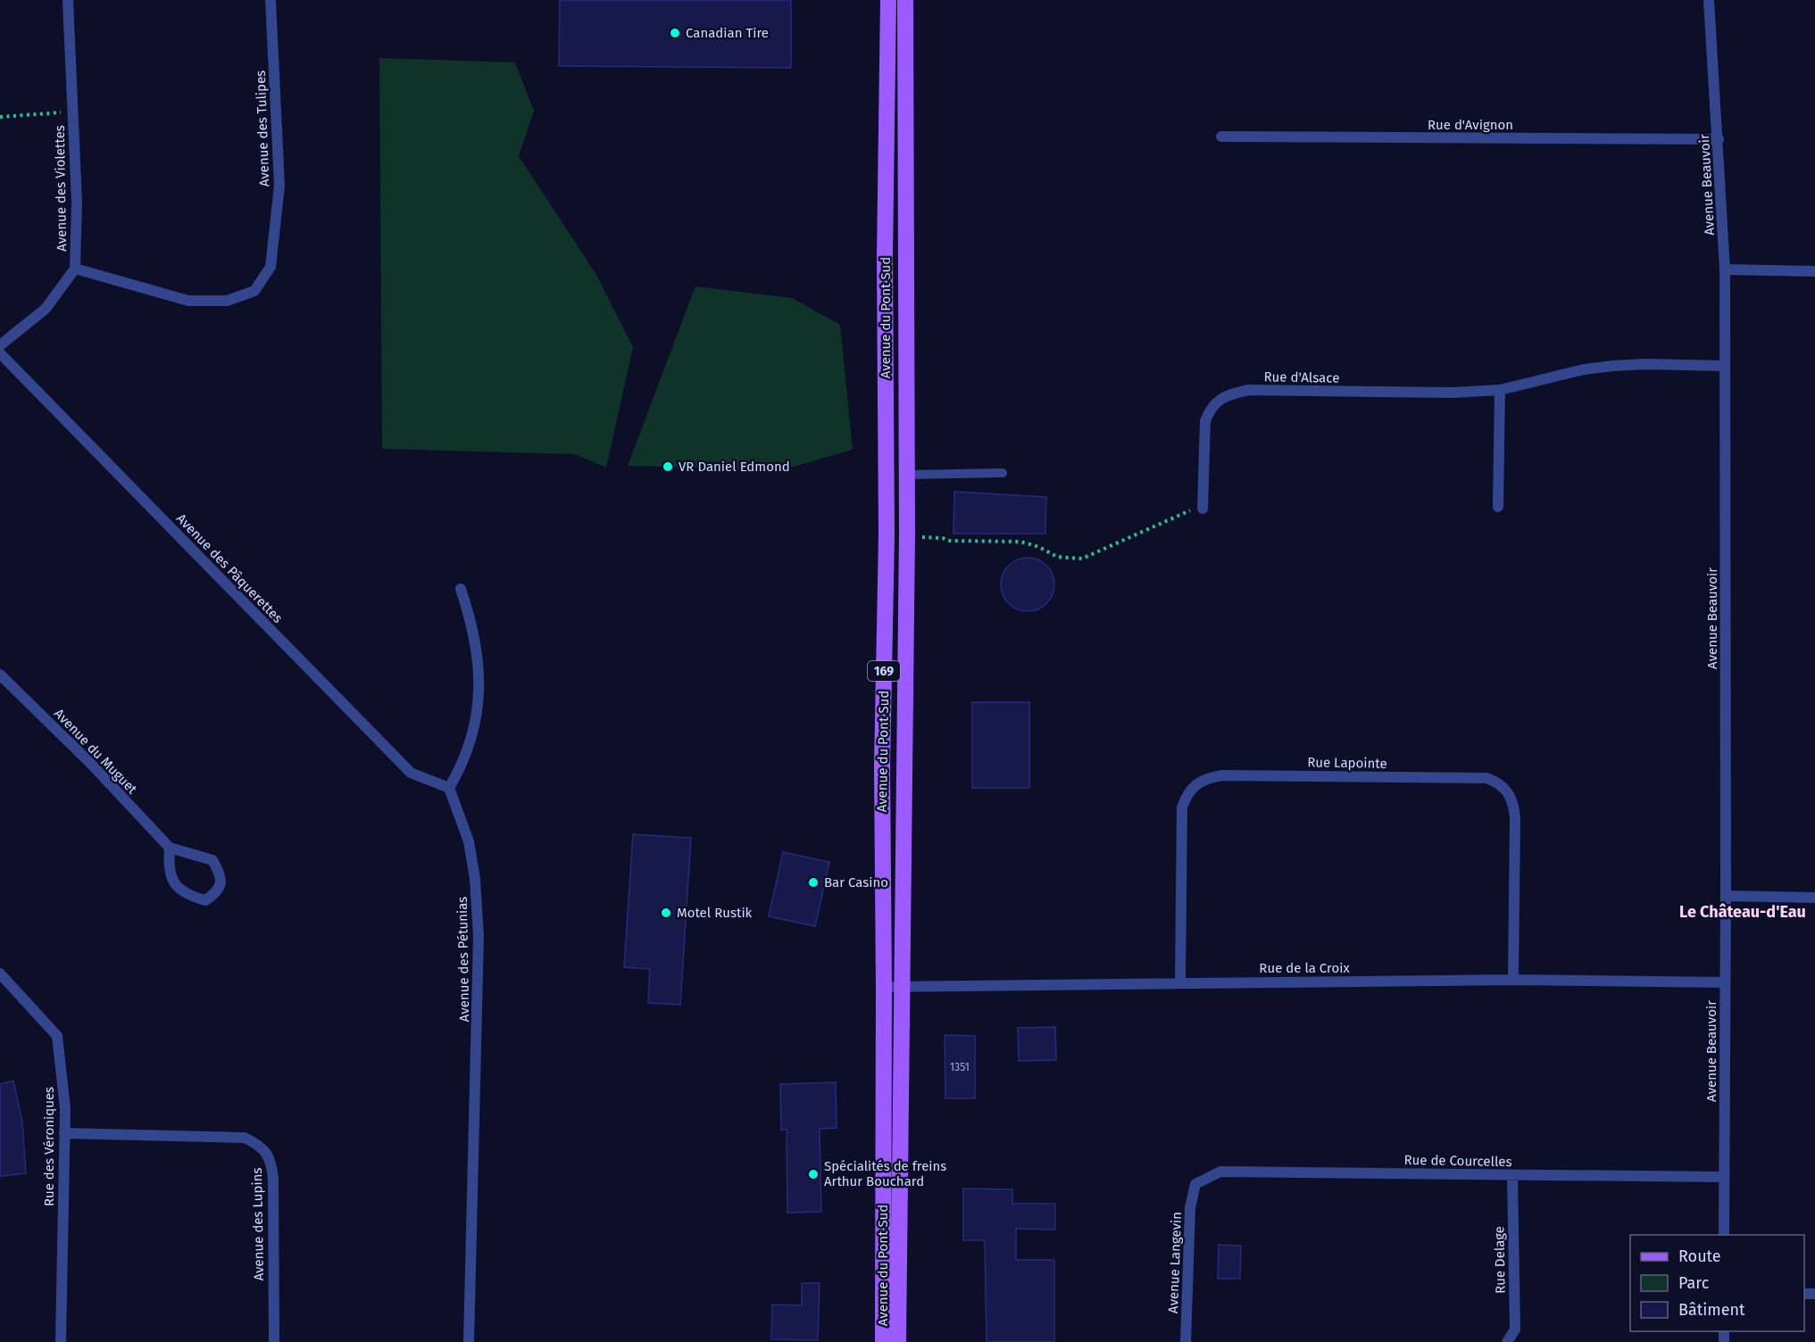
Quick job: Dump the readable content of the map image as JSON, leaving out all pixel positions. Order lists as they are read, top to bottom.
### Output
{
  "streets": {
    "main road": ["Avenue du Pont Sud", "169"],
    "street": [
      "Rue d'Avignon",
      "Avenue des Tulipes",
      "Avenue Beauvoir",
      "Avenue des Violettes",
      "Rue d'Alsace",
      "Avenue des Pâquerettes",
      "Avenue du Muguet",
      "Rue Lapointe",
      "Avenue des Pétunias",
      "Rue de la Croix",
      "Rue des Véroniques",
      "Rue de Courcelles",
      "Avenue des Lupins",
      "Rue Delage",
      "Avenue Langevin"
    ]
  },
  "crossings": [
    ["Rue d'Avignon", "Avenue Beauvoir"],
    ["Avenue des Tulipes", "Avenue des Violettes"],
    ["Avenue Beauvoir", "Rue d'Alsace"],
    ["Avenue Beauvoir", "Rue de la Croix"],
    ["Avenue Beauvoir", "Rue de Courcelles"],
    ["Avenue du Pont Sud", "Rue de la Croix"],
    ["Avenue des Pâquerettes", "Avenue des Pétunias"],
    ["Rue Lapointe", "Rue de la Croix"],
    ["Rue des Véroniques", "Avenue des Lupins"],
    ["Rue de Courcelles", "Rue Delage"],
    ["Rue de Courcelles", "Avenue Langevin"]
  ],
  "districts": ["Le Château-d'Eau"],
  "places": [
    "Canadian Tire",
    "VR Daniel Edmond",
    "Bar Casino",
    "Motel Rustik",
    "Spécialités de freins Arthur Bouchard"
  ],
  "house_numbers": ["1351"],
  "legend": ["Route", "Parc", "Bâtiment"]
}
